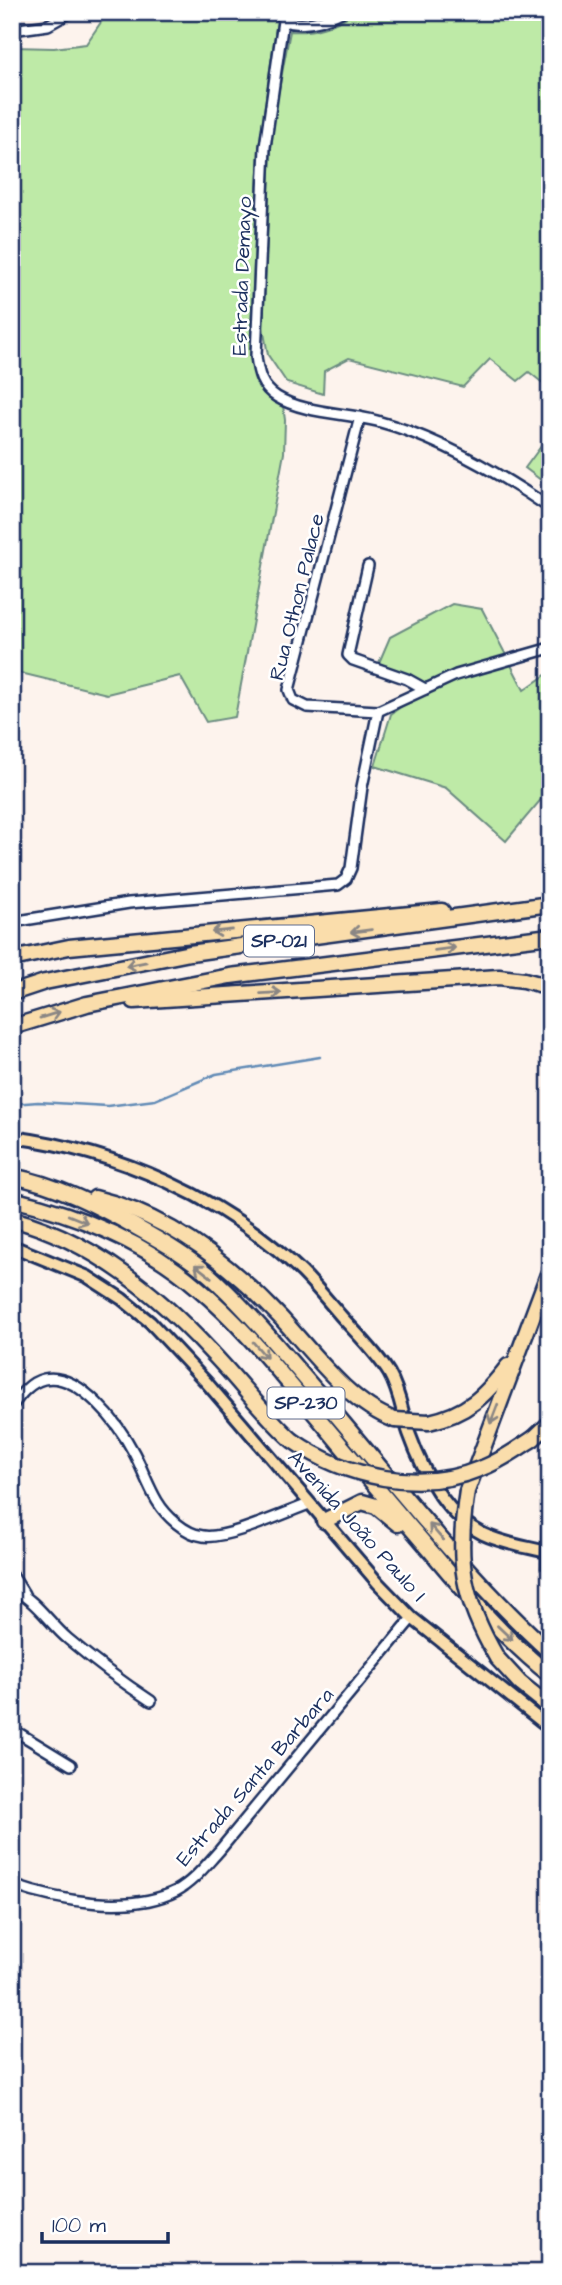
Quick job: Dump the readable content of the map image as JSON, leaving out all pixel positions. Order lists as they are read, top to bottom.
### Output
{
  "streets": {
    "highway": ["SP-021", "SP-230"],
    "main road": ["Avenida João Paulo I"],
    "street": ["Estrada Demayo", "Rua Othon Palace", "Estrada Santa Barbara"]
  },
  "crossings": [
    ["Estrada Demayo", "Rua Othon Palace"],
    ["Avenida João Paulo I", "Estrada Santa Barbara"]
  ],
  "scale_bar": "100 m"
}
